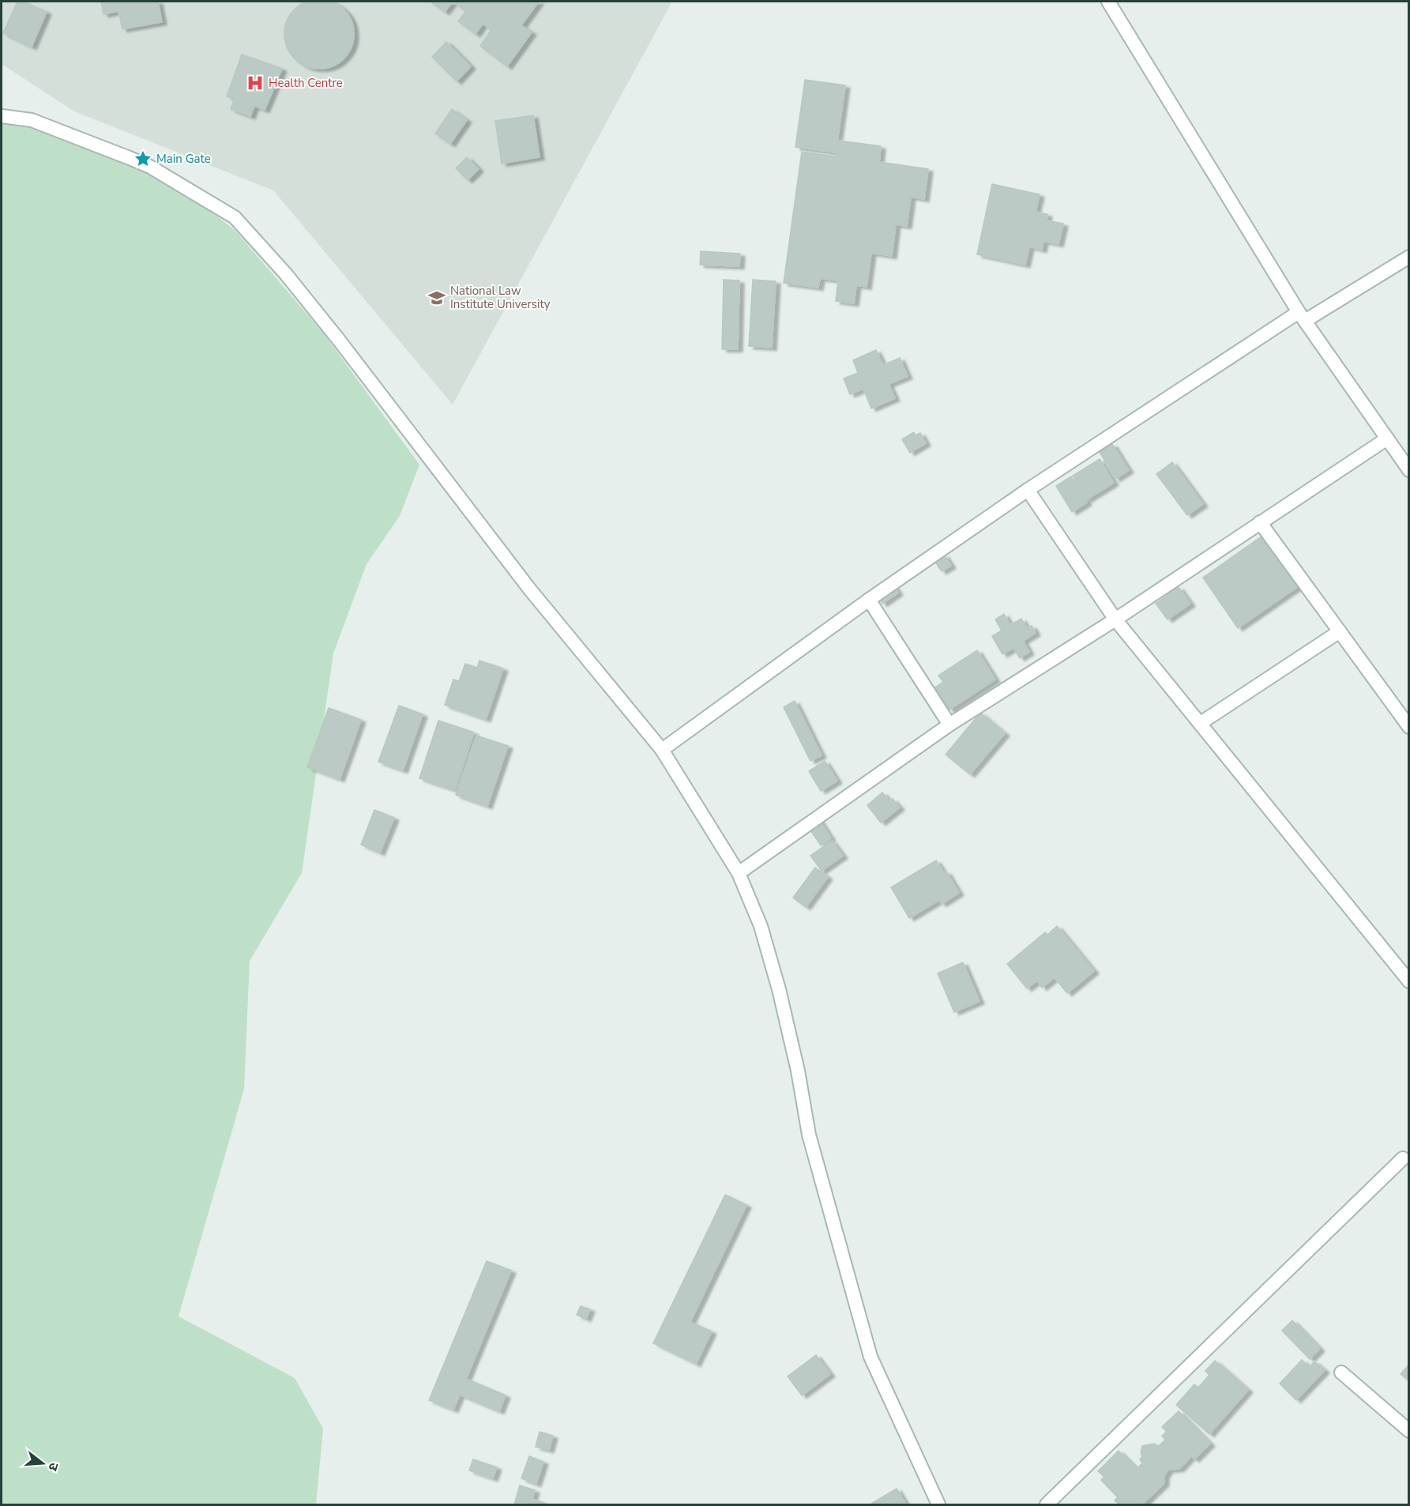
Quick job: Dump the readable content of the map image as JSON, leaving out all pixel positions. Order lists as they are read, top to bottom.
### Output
{
  "places": {
    "hospital": ["Health Centre"],
    "place": ["Main Gate"],
    "school or university": ["National Law Institute University"]
  },
  "north": "right"
}
